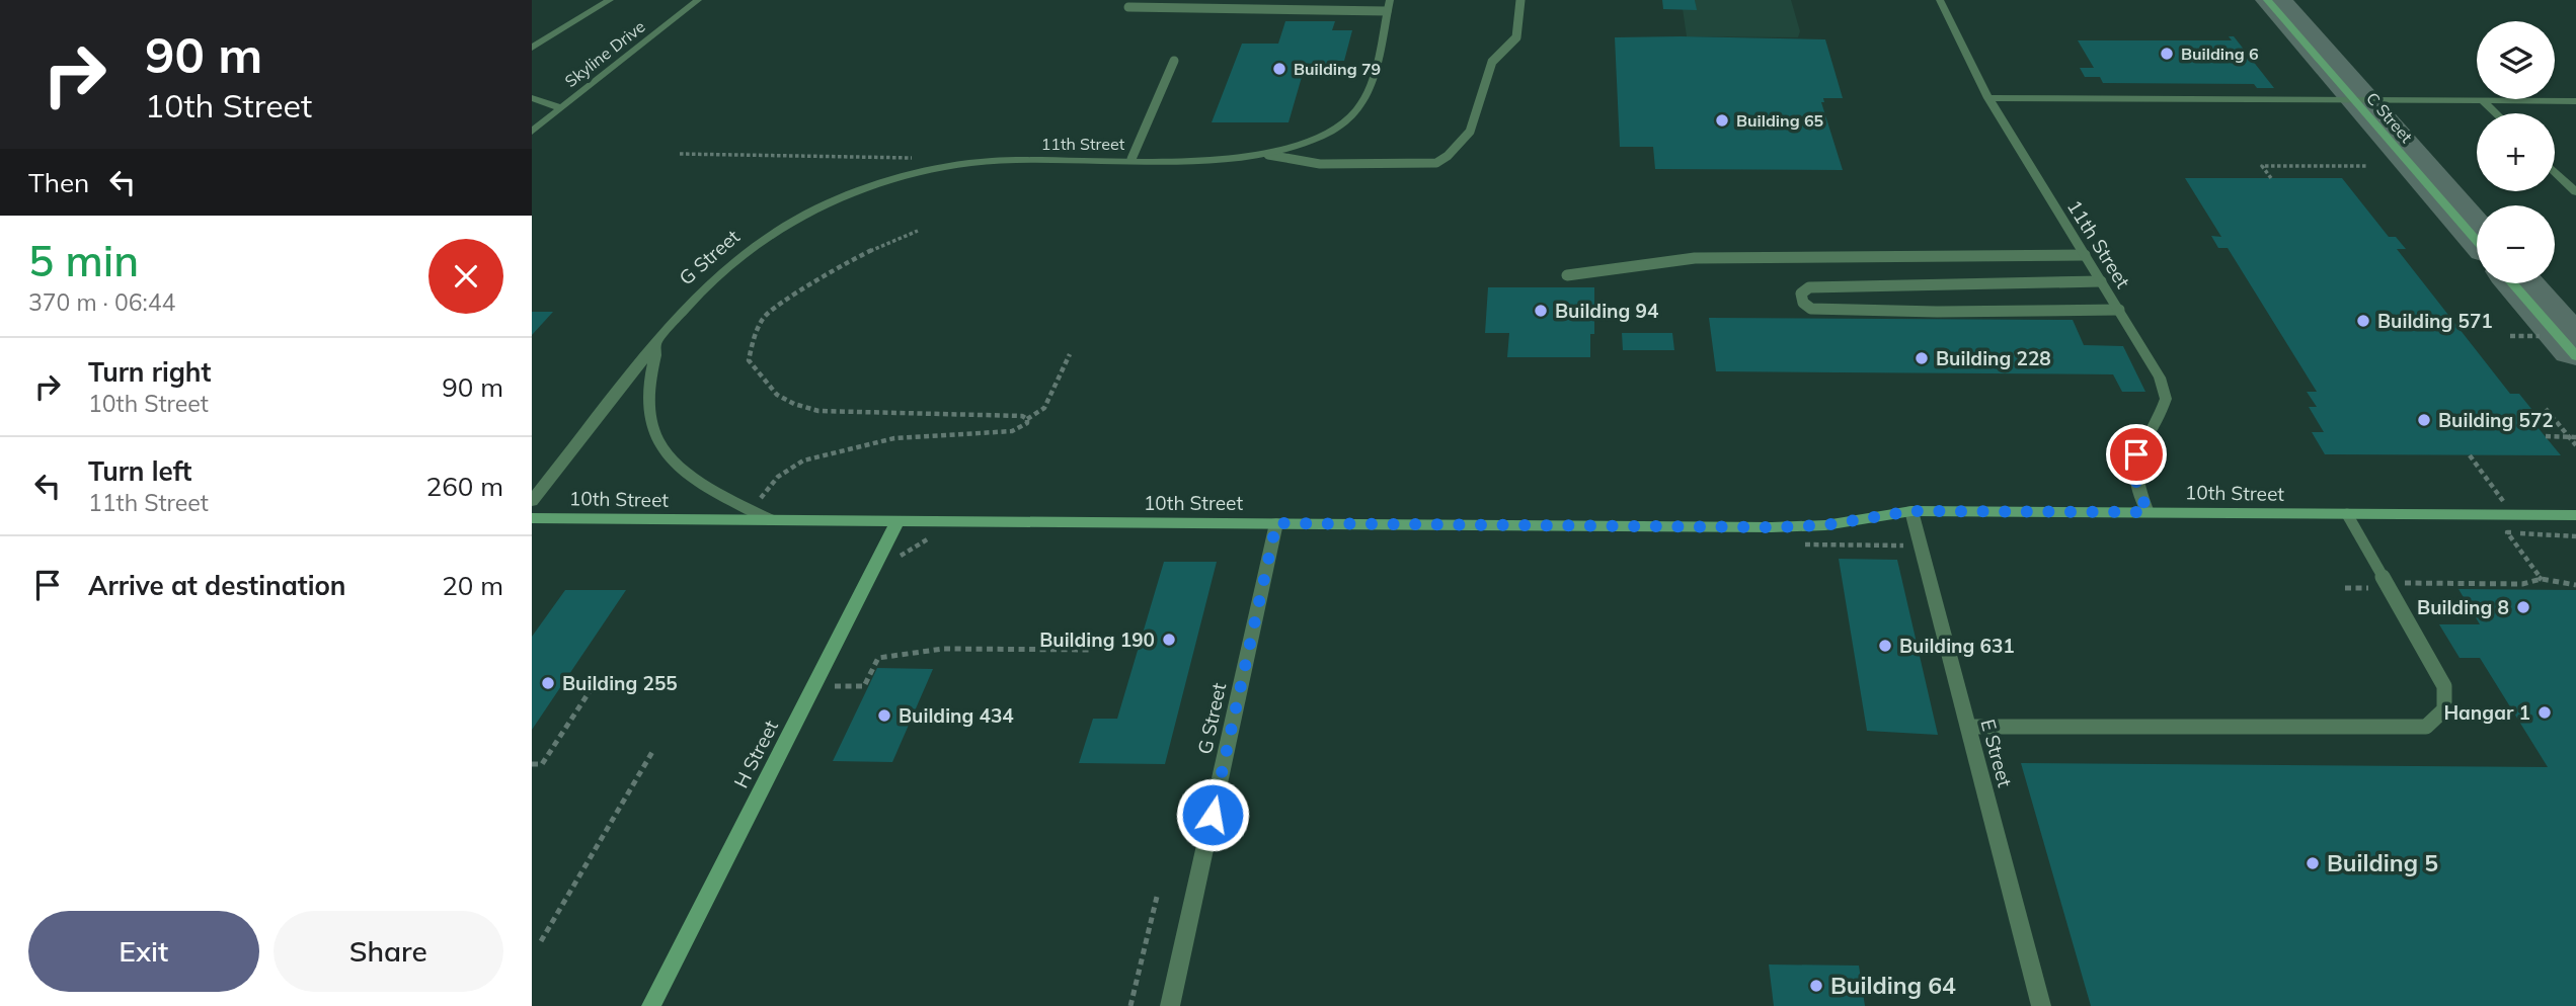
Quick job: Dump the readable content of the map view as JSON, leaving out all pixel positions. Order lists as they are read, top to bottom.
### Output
{
  "streets": {
    "street": [
      "Skyline Drive",
      "C Street",
      "11th Street",
      "G Street",
      "10th Street",
      "E Street",
      "H Street"
    ]
  },
  "crossings": [
    ["11th Street", "G Street"],
    ["11th Street", "10th Street"],
    ["G Street", "10th Street"],
    ["10th Street", "E Street"],
    ["10th Street", "H Street"]
  ],
  "places": [
    "Building 6",
    "Building 79",
    "Building 65",
    "Building 94",
    "Building 571",
    "Building 228",
    "Building 572",
    "Building 8",
    "Building 190",
    "Building 631",
    "Building 255",
    "Hangar 1",
    "Building 434",
    "Building 5",
    "Building 64"
  ],
  "page": {
    "turn": ["90 m", "10th Street"],
    "map_buttons": ["+", "−"],
    "then": "Then",
    "heading": ["5 min", "370 m · 06:44"],
    "list": [
      {
        "name": "Turn right",
        "note": "10th Street",
        "value": "90 m"
      },
      {
        "name": "Turn left",
        "note": "11th Street",
        "value": "260 m"
      },
      {
        "name": "Arrive at destination",
        "value": "20 m"
      }
    ],
    "buttons": ["Exit", "Share"]
  }
}
